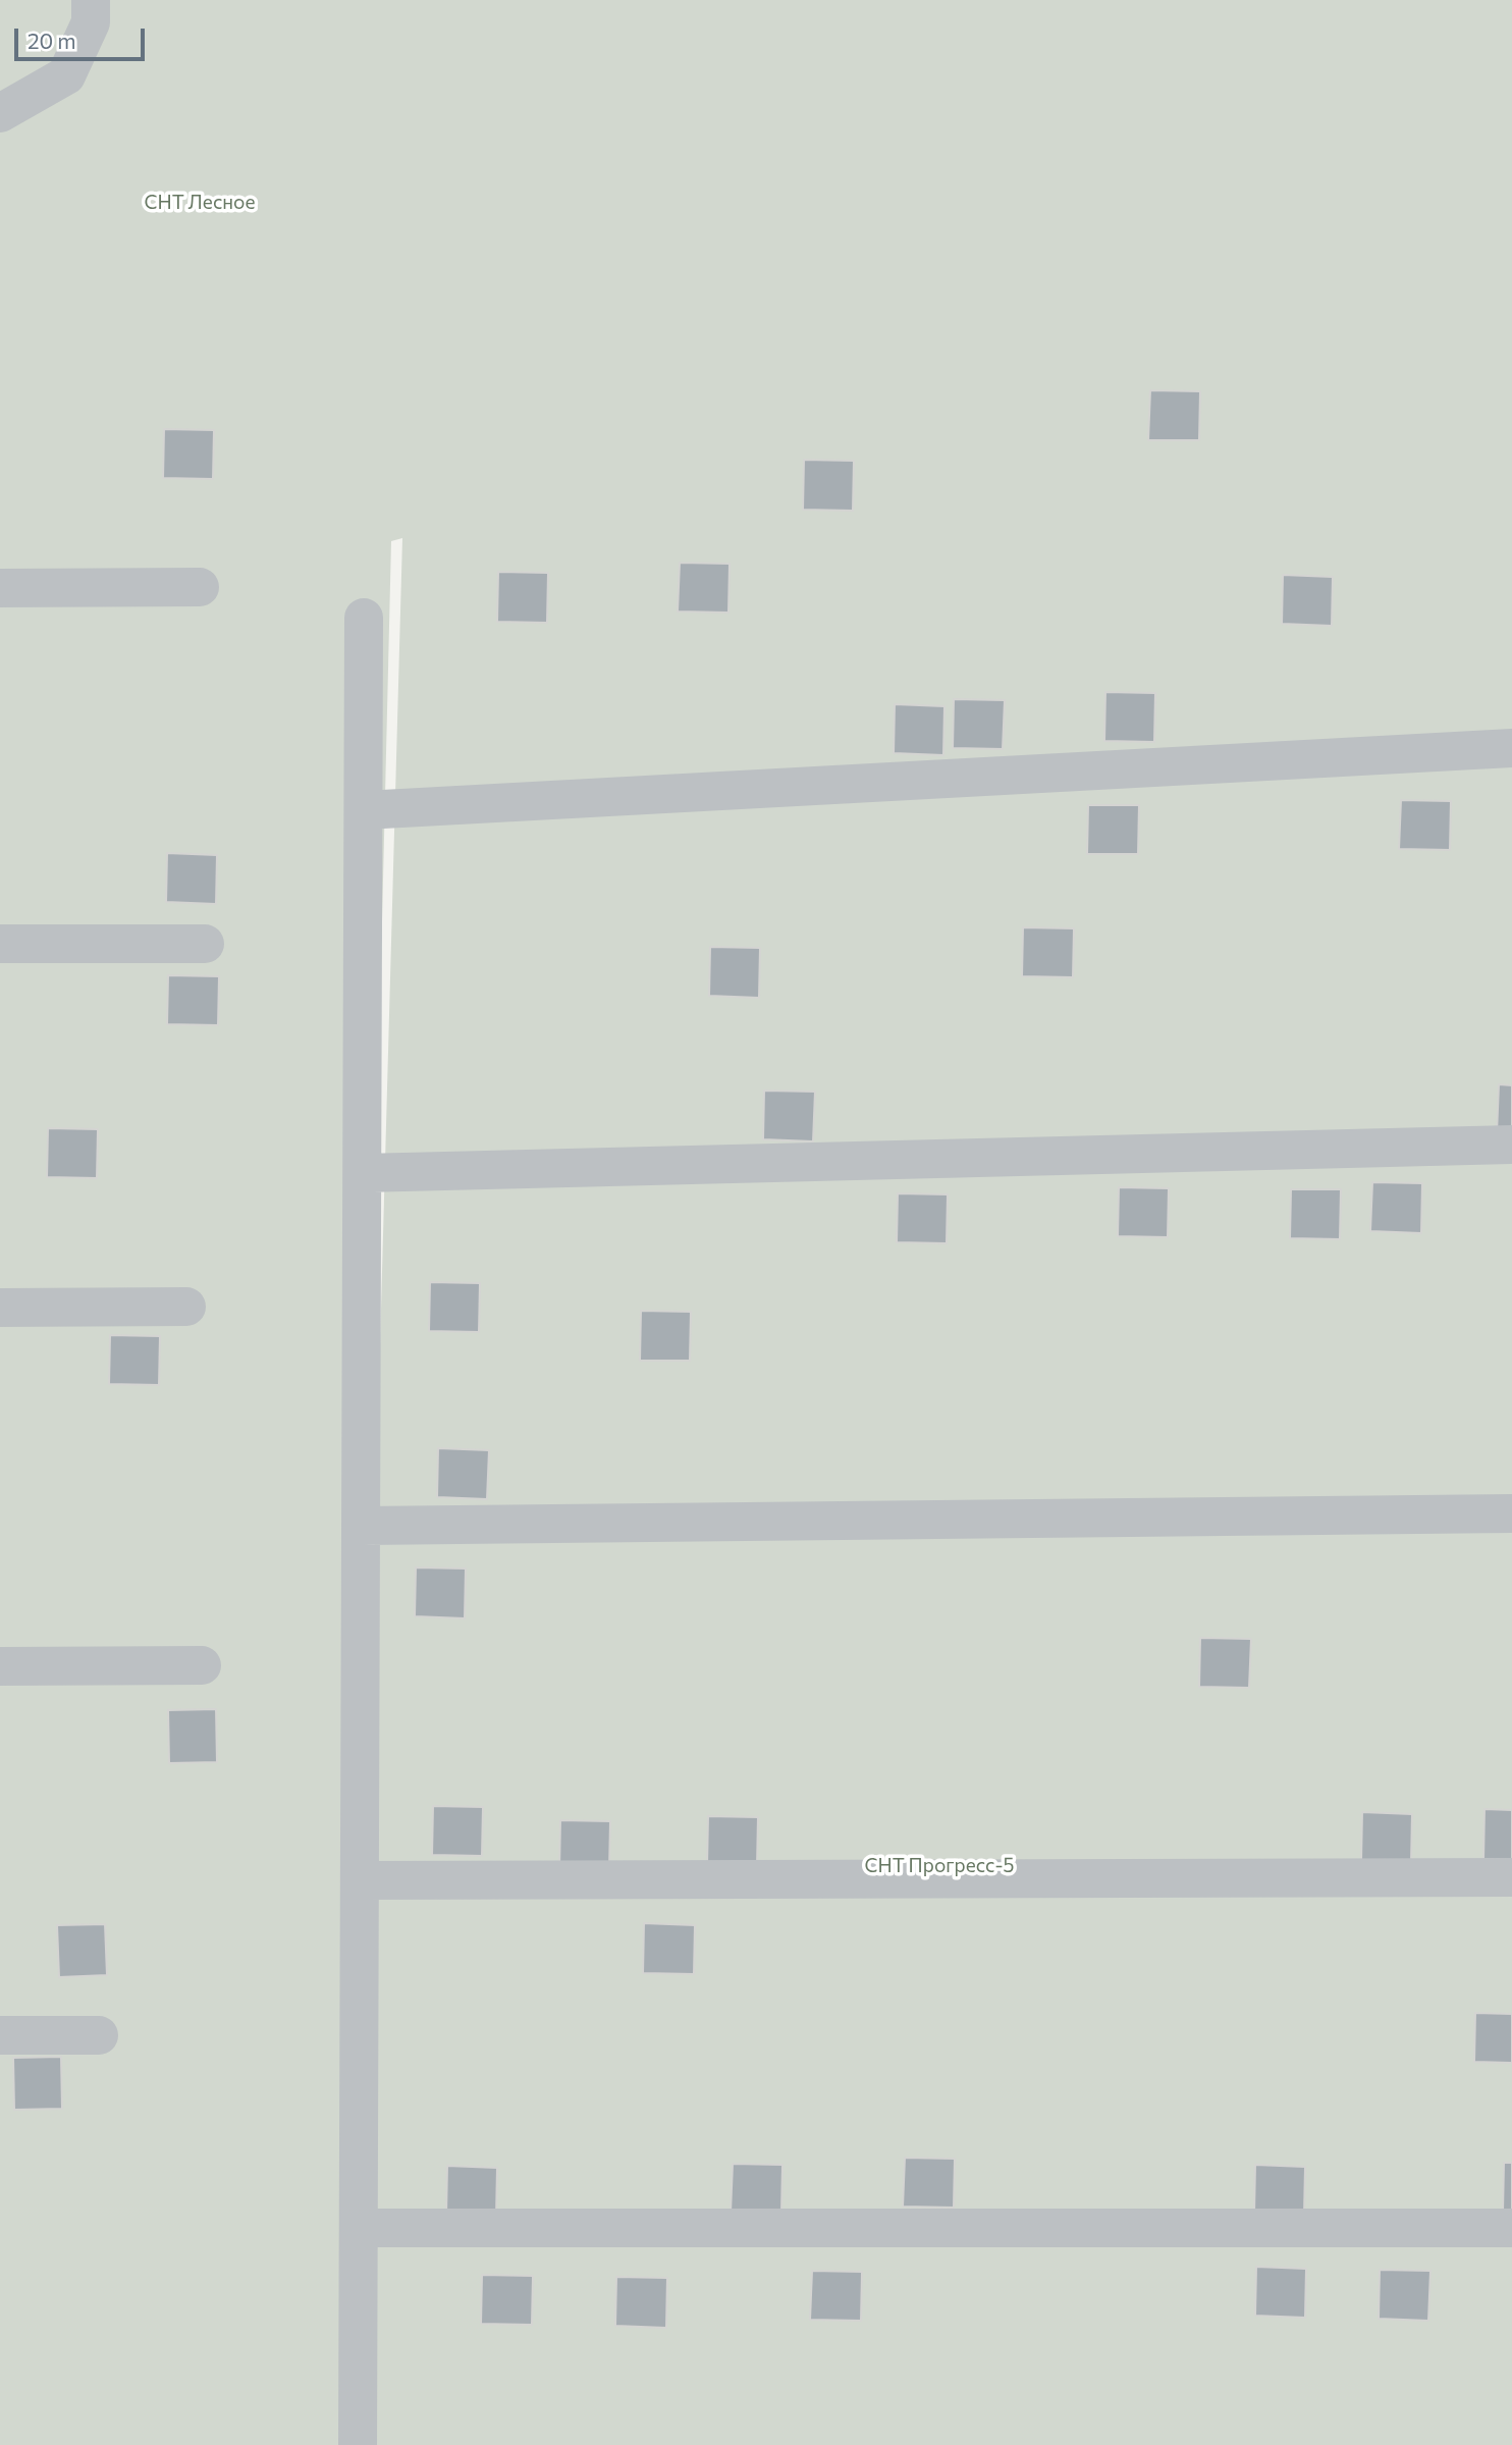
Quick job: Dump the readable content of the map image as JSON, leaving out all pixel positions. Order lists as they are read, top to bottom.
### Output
{
  "parks": ["СНТ Лесное", "СНТ Прогресс-5"],
  "scale_bar": "20 m"
}
